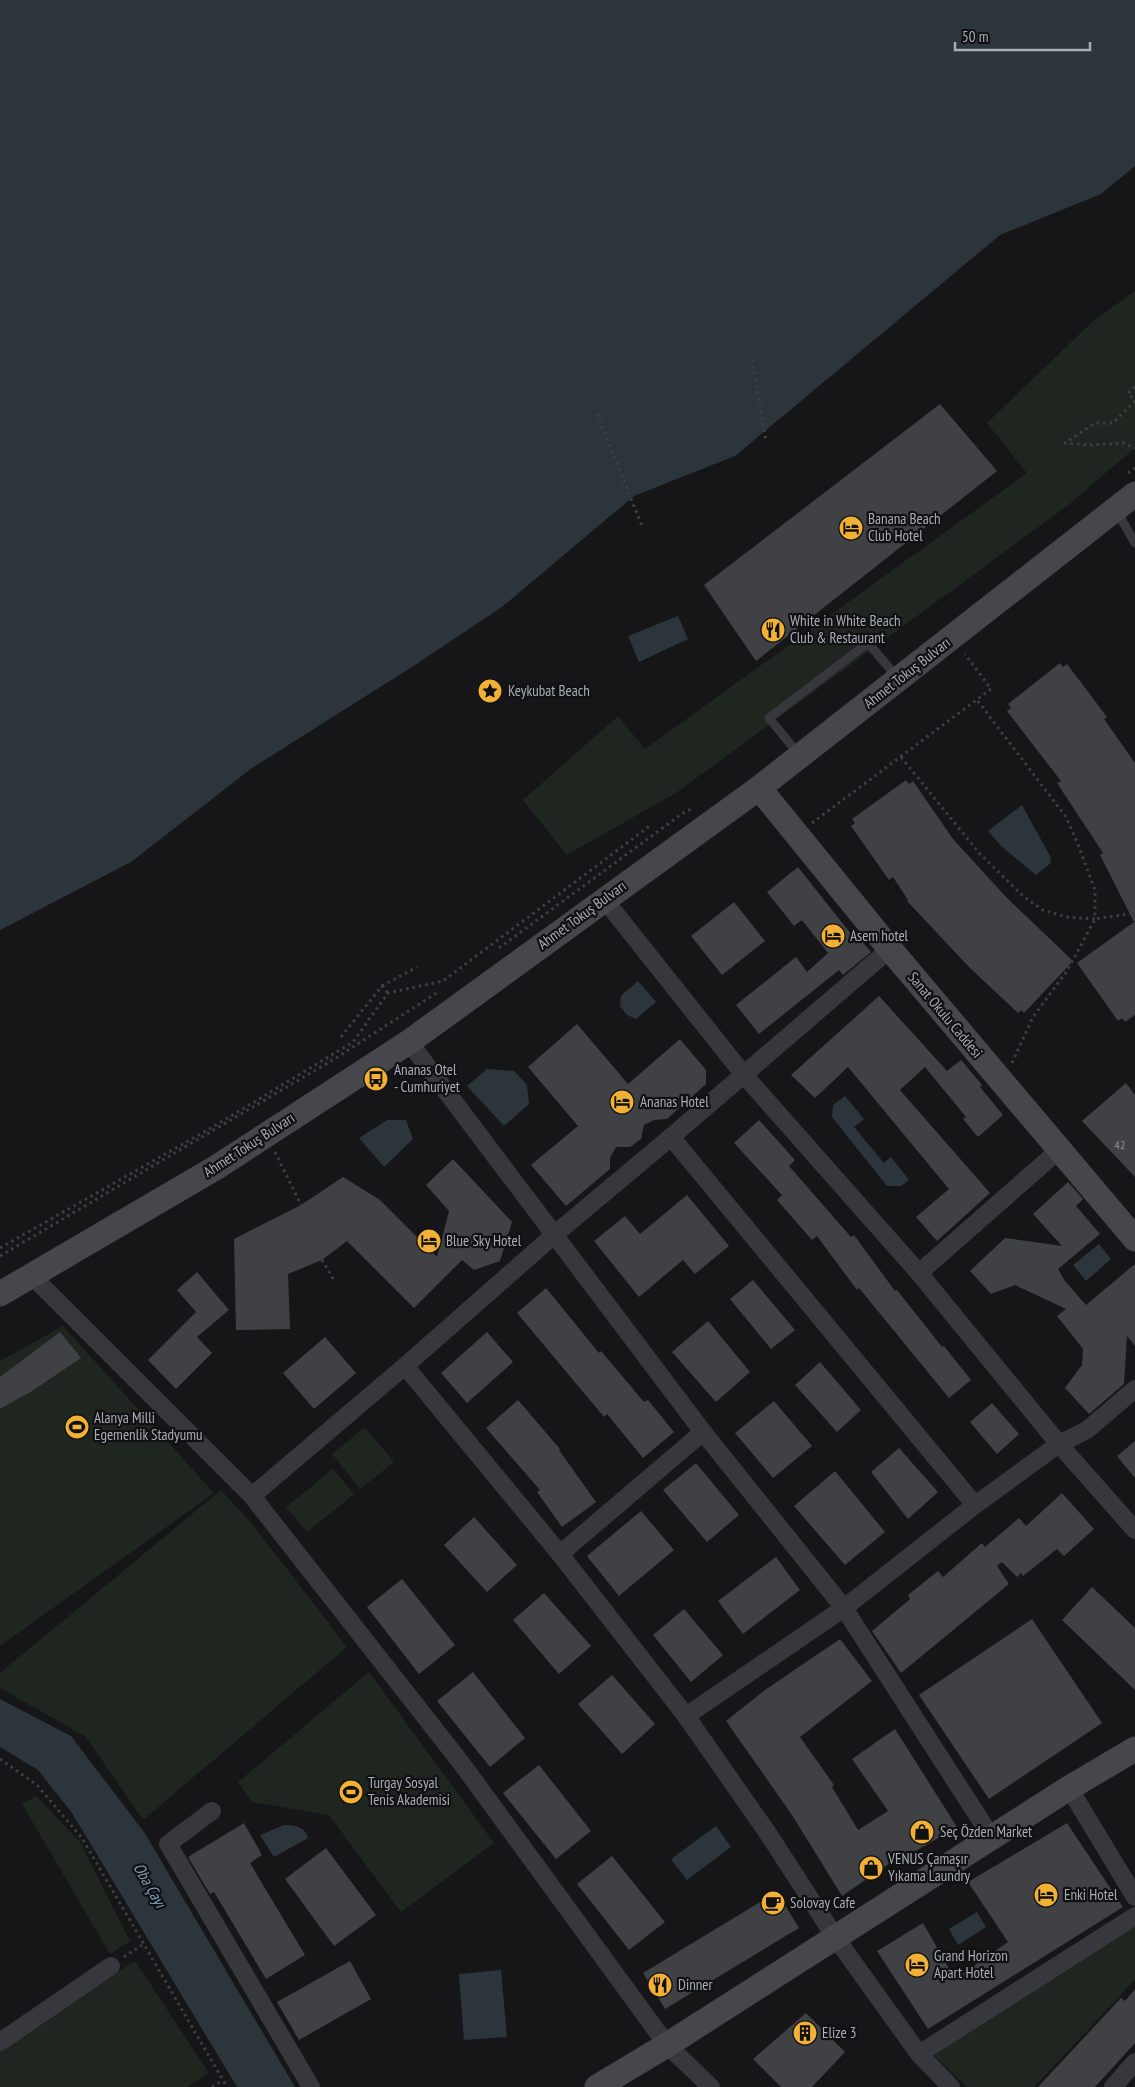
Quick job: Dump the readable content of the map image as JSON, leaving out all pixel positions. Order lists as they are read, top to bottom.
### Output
{
  "streets": {
    "main road": ["Ahmet Tokuş Bulvarı", "Sanat Okulu Caddesi"]
  },
  "crossings": [
    ["Ahmet Tokuş Bulvarı", "Sanat Okulu Caddesi"]
  ],
  "water": ["Oba Çayı"],
  "places": {
    "hotel": [
      "Banana Beach Club Hotel",
      "Asem hotel",
      "Ananas Hotel",
      "Blue Sky Hotel",
      "Enki Hotel",
      "Grand Horizon Apart Hotel"
    ],
    "restaurant": ["White in White Beach Club & Restaurant", "Dinner"],
    "place": ["Keykubat Beach"],
    "bus stop": ["Ananas Otel - Cumhuriyet"],
    "sports": ["Alanya Milli Egemenlik Stadyumu", "Turgay Sosyal Tenis Akademisi"],
    "shop": ["Seç Özden Market", "VENUS Çamaşır Yıkama Laundry"],
    "cafe": ["Solovay Cafe"],
    "building": ["Elize 3"]
  },
  "house_numbers": ["42"],
  "scale_bar": "50 m"
}
